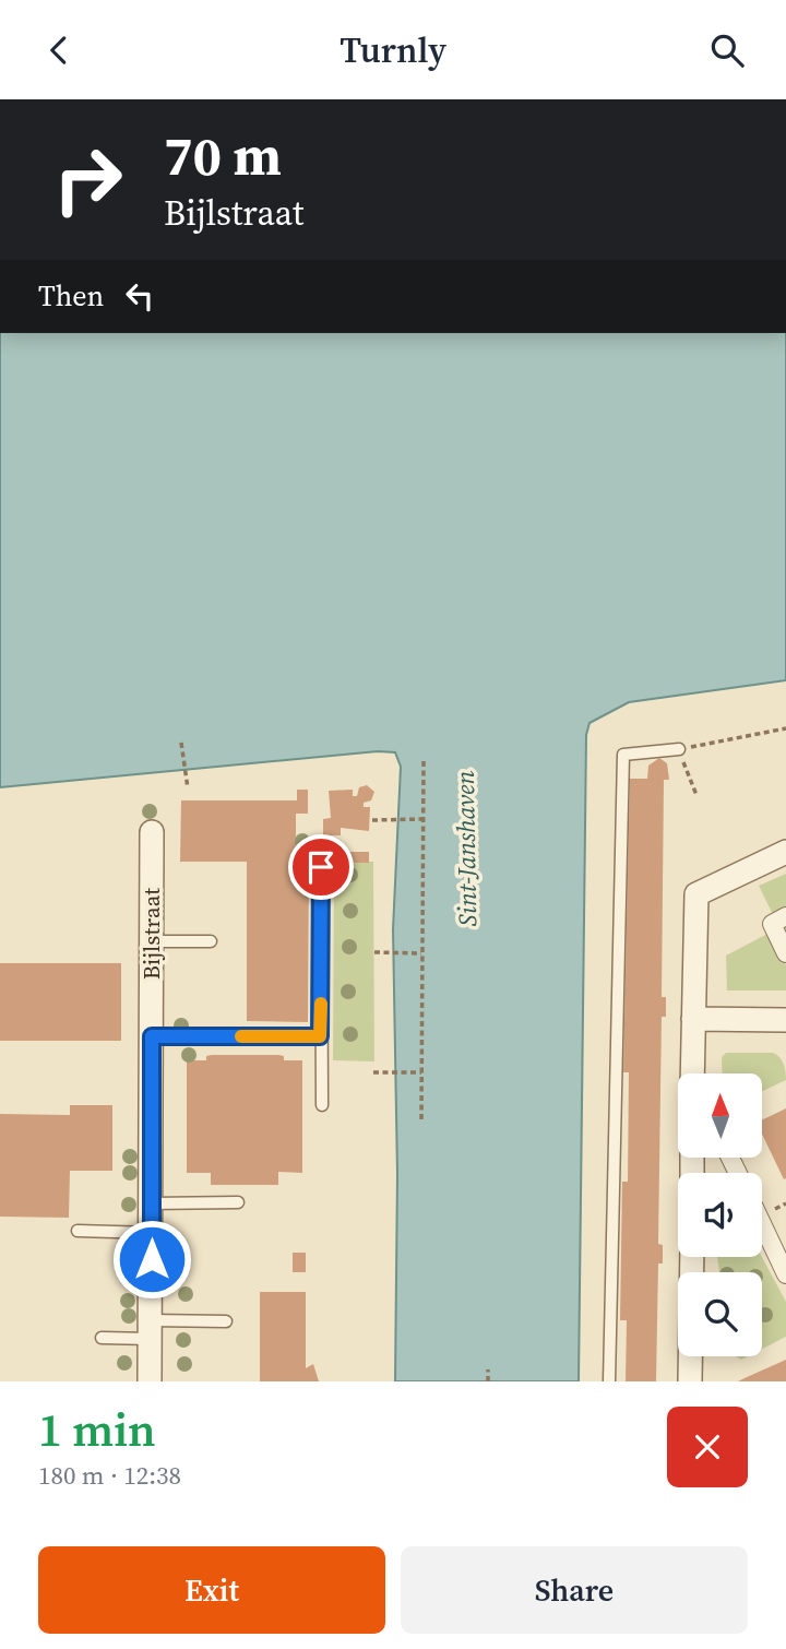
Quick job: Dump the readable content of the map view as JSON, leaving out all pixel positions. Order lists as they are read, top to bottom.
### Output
{
  "streets": {
    "street": ["Bijlstraat"]
  },
  "water": ["Sint-Janshaven"],
  "north": "top",
  "page": {
    "header": "Turnly",
    "turn": ["70 m", "Bijlstraat"],
    "then": "Then",
    "heading": ["1 min", "180 m · 12:38"],
    "buttons": ["Exit", "Share"]
  }
}
